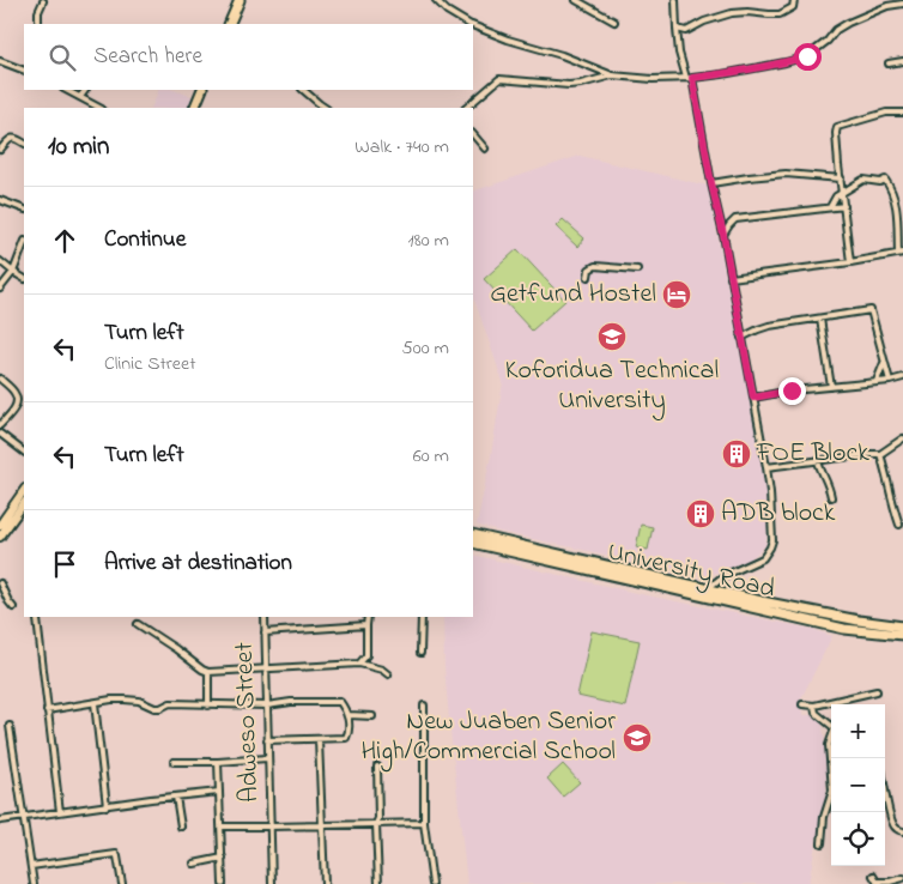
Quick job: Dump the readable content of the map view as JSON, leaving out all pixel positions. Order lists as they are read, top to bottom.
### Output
{
  "streets": {
    "highway": ["University Road"],
    "street": ["Adweso Street"]
  },
  "places": {
    "hotel": ["Getfund Hostel"],
    "school or university": ["Koforidua Technical University", "New Juaben Senior High/Commercial School"],
    "building": ["FOE Block", "ADB block"]
  },
  "page": {
    "search": "Search here",
    "heading": ["10 min", "Walk · 740 m"],
    "list": [
      ["Continue", "180 m"],
      ["Turn left", "Clinic Street", "500 m"],
      ["Turn left", "60 m"],
      "Arrive at destination"
    ],
    "map_buttons": ["+", "−"]
  }
}
